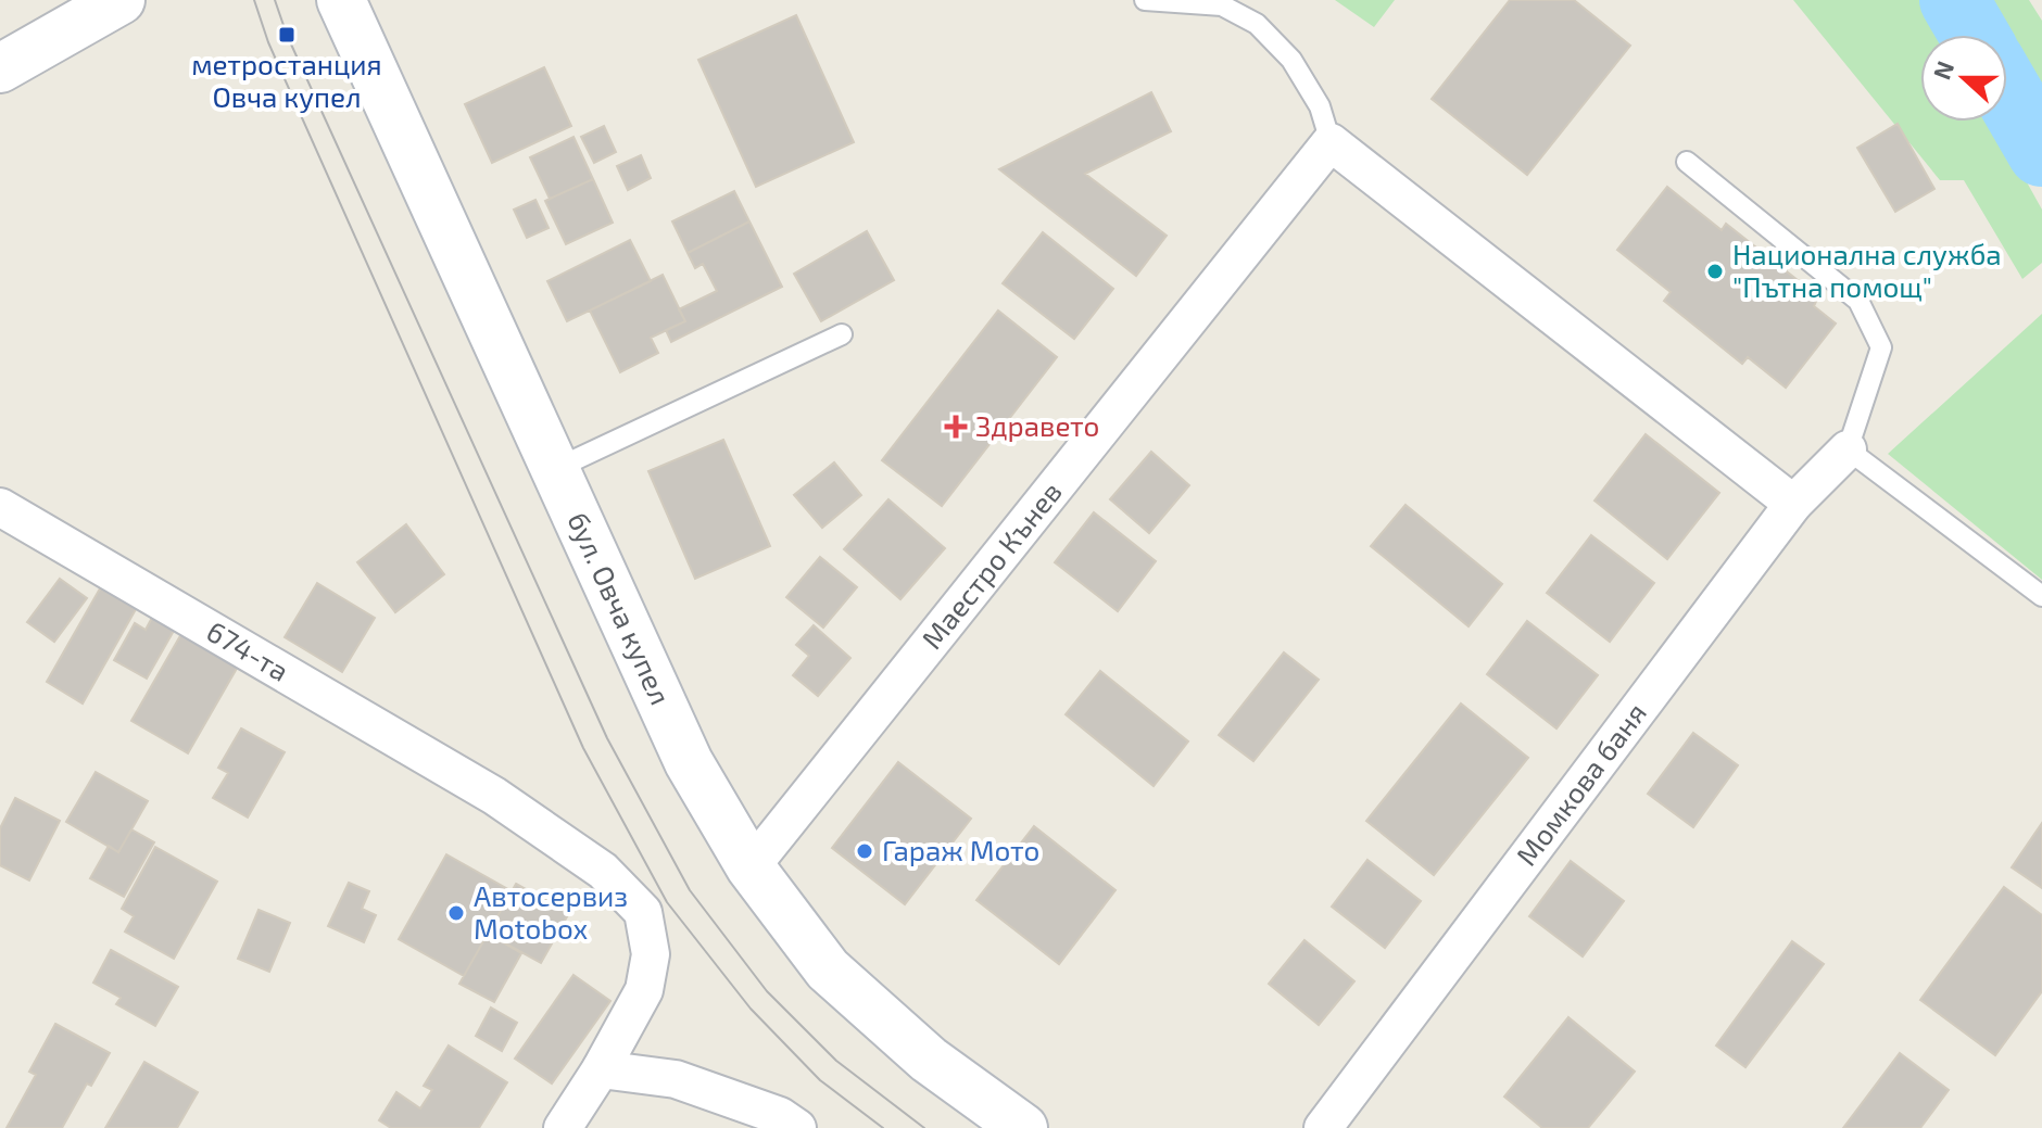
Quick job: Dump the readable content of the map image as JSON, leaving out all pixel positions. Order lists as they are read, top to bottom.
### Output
{
  "streets": {
    "main road": ["бул. Овча купел"],
    "street": ["Маестро Кънев", "674-та", "Момкова баня"]
  },
  "crossings": [
    ["Маестро Кънев", "бул. Овча купел"]
  ],
  "places": {
    "transit": ["метростанция Овча купел"],
    "other": ["Национална служба \"Пътна помощ\"", "Гараж Мото", "Автосервиз Motobox"],
    "health": ["Здравето"]
  },
  "north": "left"
}
